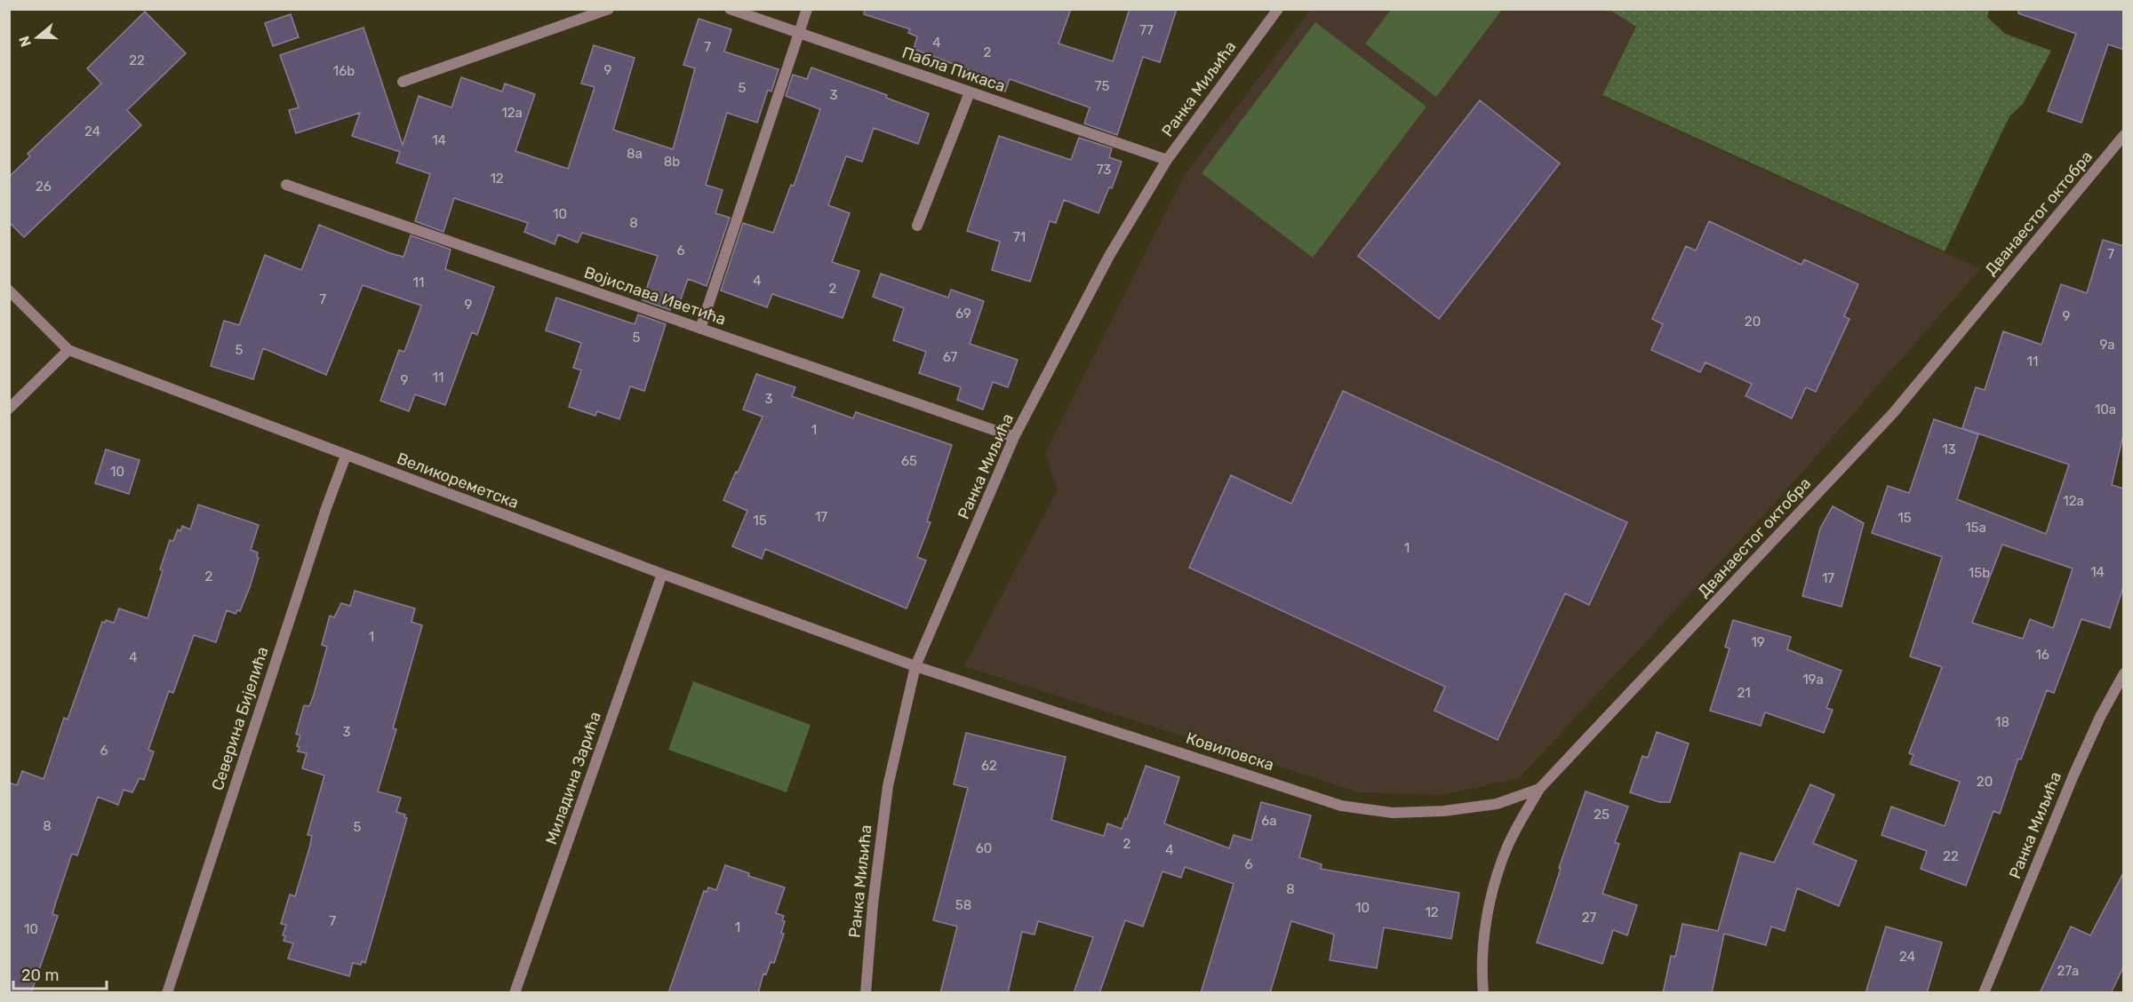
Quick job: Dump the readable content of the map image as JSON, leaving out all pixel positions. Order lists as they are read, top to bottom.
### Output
{
  "streets": {
    "street": [
      "Пабла Пикаса",
      "Ранка Миљића",
      "Дванаестог октобра",
      "Војислава Иветића",
      "Великореметска",
      "Северина Бијелића",
      "Ковиловска",
      "Миладина Зарића"
    ]
  },
  "crossings": [
    ["Пабла Пикаса", "Ранка Миљића"],
    ["Ранка Миљића", "Војислава Иветића"],
    ["Ранка Миљића", "Великореметска"],
    ["Ранка Миљића", "Ковиловска"],
    ["Дванаестог октобра", "Ковиловска"],
    ["Великореметска", "Северина Бијелића"],
    ["Великореметска", "Ковиловска"],
    ["Великореметска", "Миладина Зарића"]
  ],
  "house_numbers": [
    "77",
    "4",
    "7",
    "2",
    "22",
    "9",
    "16b",
    "75",
    "5",
    "3",
    "12a",
    "24",
    "14",
    "8a",
    "8b",
    "73",
    "12",
    "26",
    "10",
    "8",
    "71",
    "6",
    "7",
    "4",
    "11",
    "2",
    "7",
    "9",
    "69",
    "9",
    "20",
    "5",
    "9a",
    "5",
    "67",
    "11",
    "11",
    "9",
    "3",
    "10a",
    "1",
    "13",
    "65",
    "10",
    "12a",
    "17",
    "15",
    "15",
    "15a",
    "1",
    "14",
    "15b",
    "2",
    "17",
    "1",
    "19",
    "16",
    "4",
    "19a",
    "21",
    "18",
    "3",
    "6",
    "62",
    "20",
    "25",
    "6a",
    "8",
    "5",
    "2",
    "60",
    "4",
    "22",
    "6",
    "8",
    "58",
    "10",
    "12",
    "27",
    "7",
    "1",
    "10",
    "24",
    "27a"
  ],
  "scale_bar": "20 m",
  "north": "left"
}
